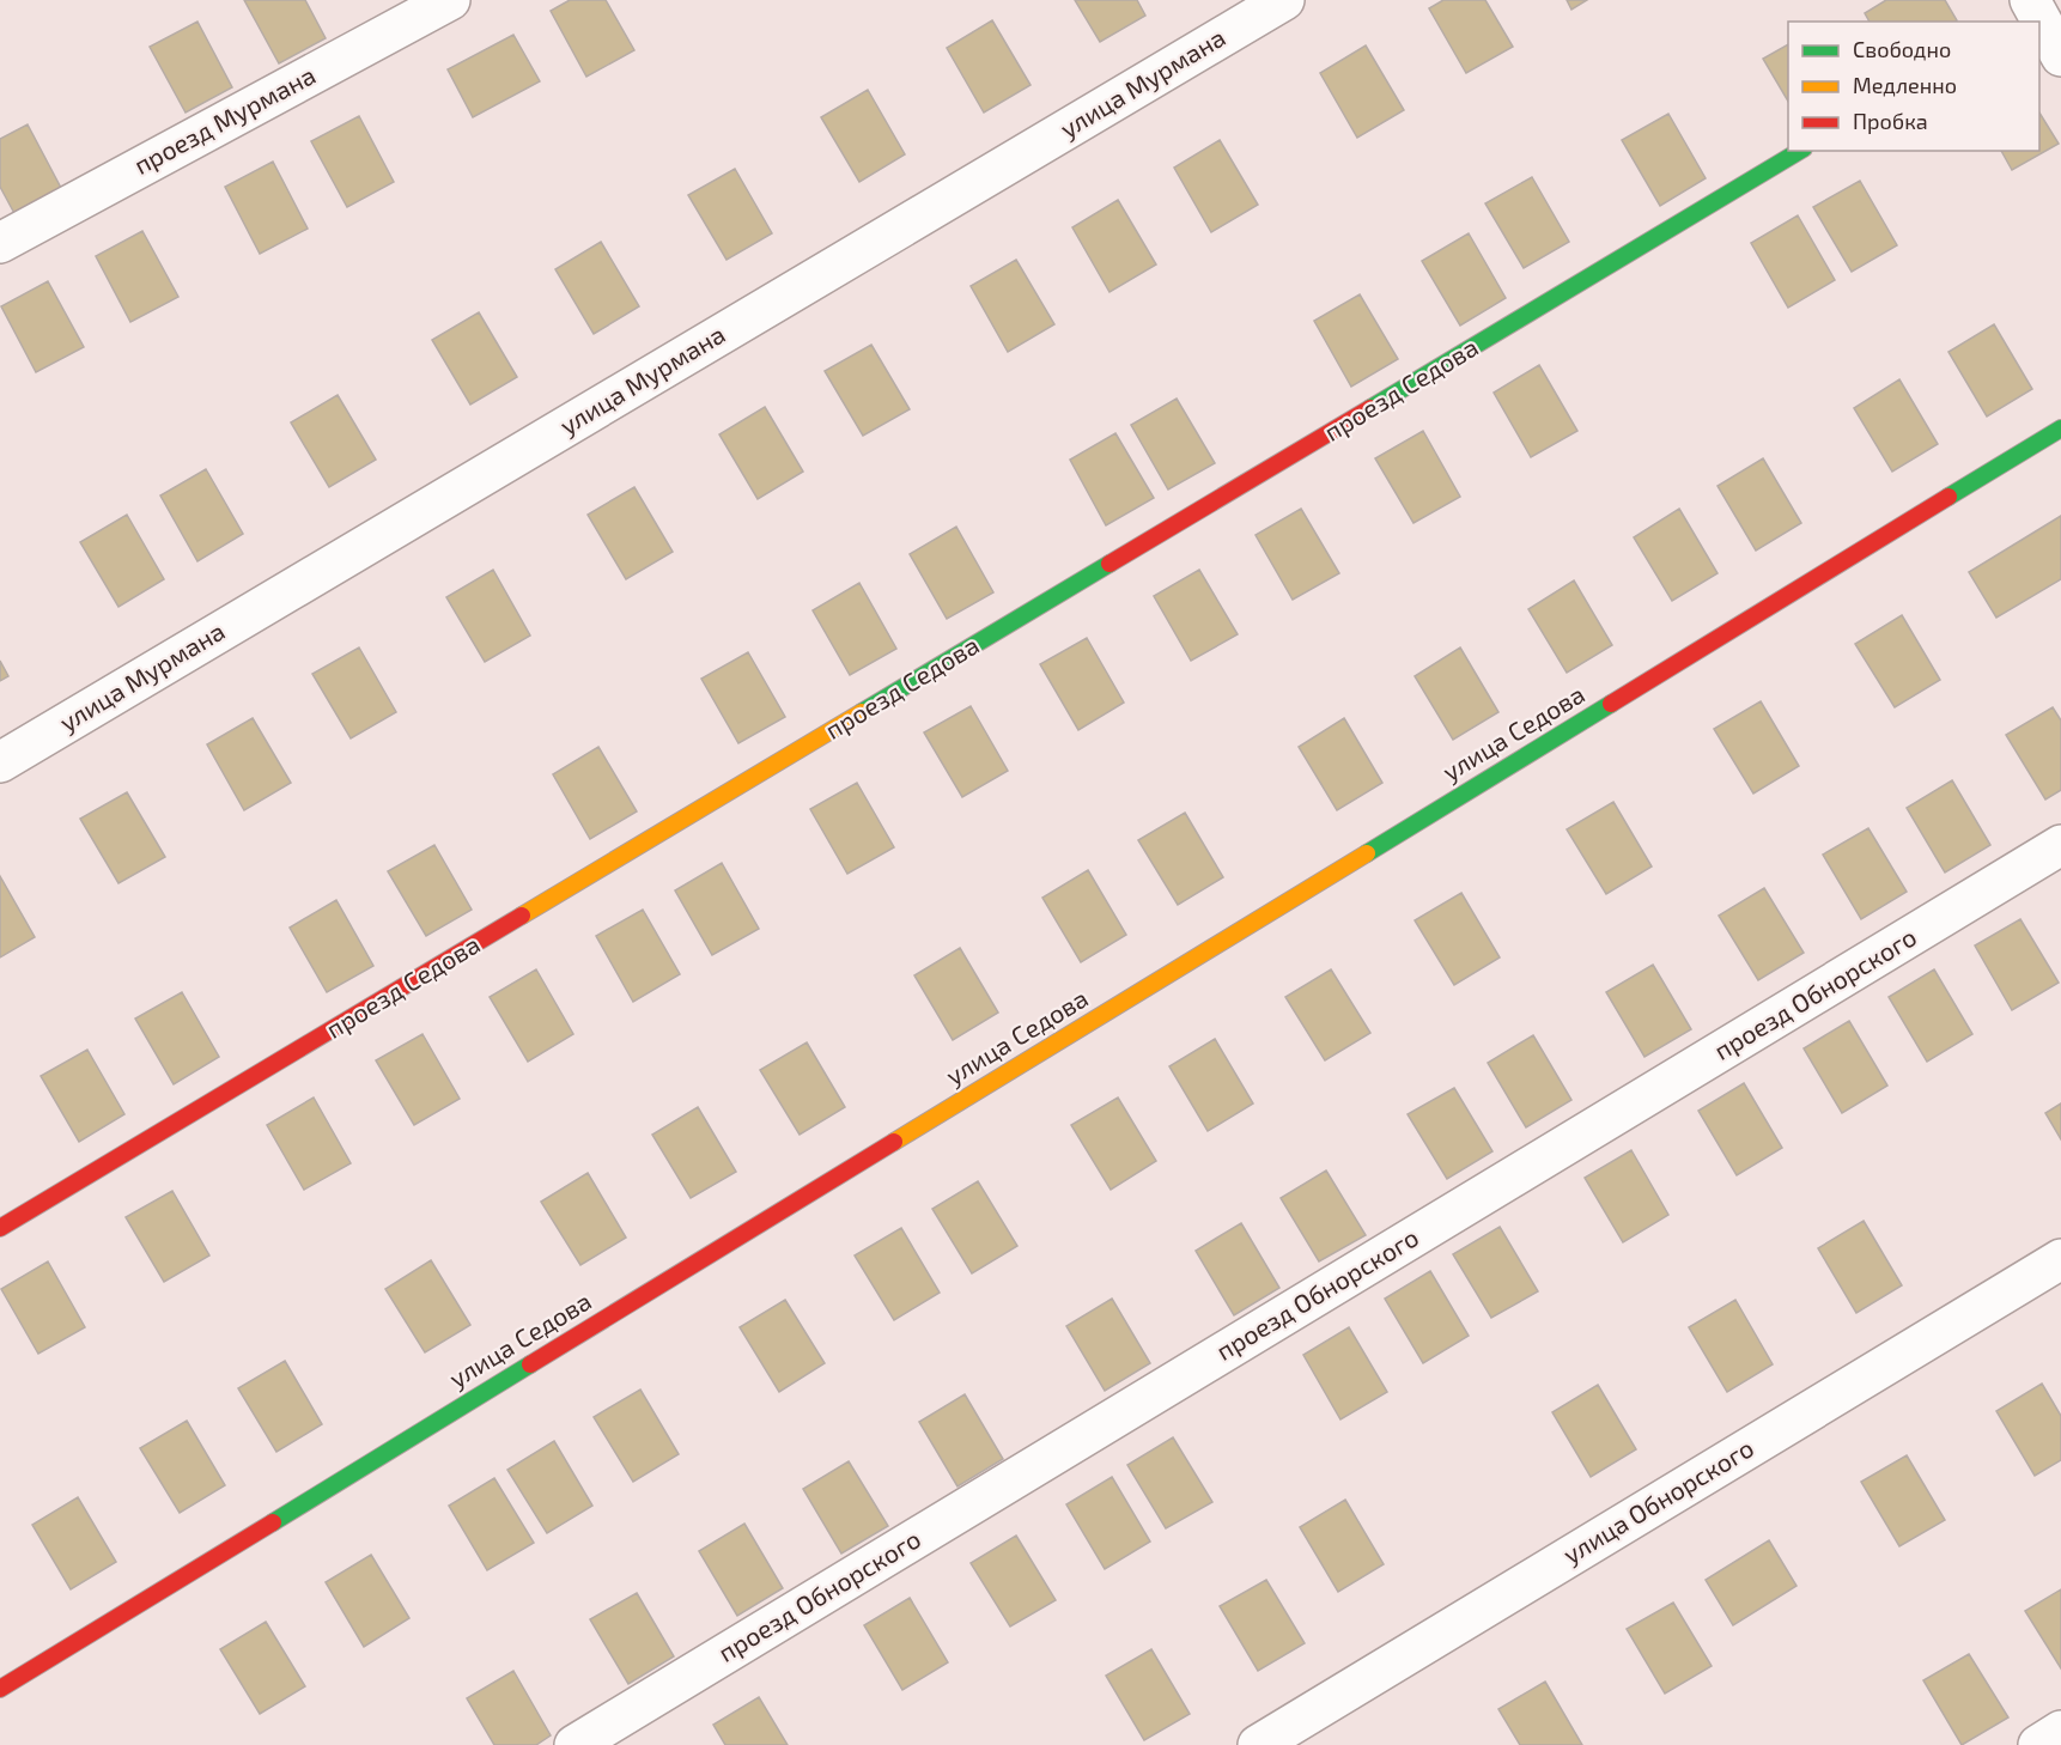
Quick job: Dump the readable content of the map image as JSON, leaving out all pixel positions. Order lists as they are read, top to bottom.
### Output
{
  "streets": {
    "street": [
      "улица Мурмана",
      "проезд Мурмана",
      "проезд Седова",
      "улица Седова",
      "проезд Обнорского",
      "улица Обнорского"
    ]
  },
  "legend": ["Свободно", "Медленно", "Пробка"]
}
